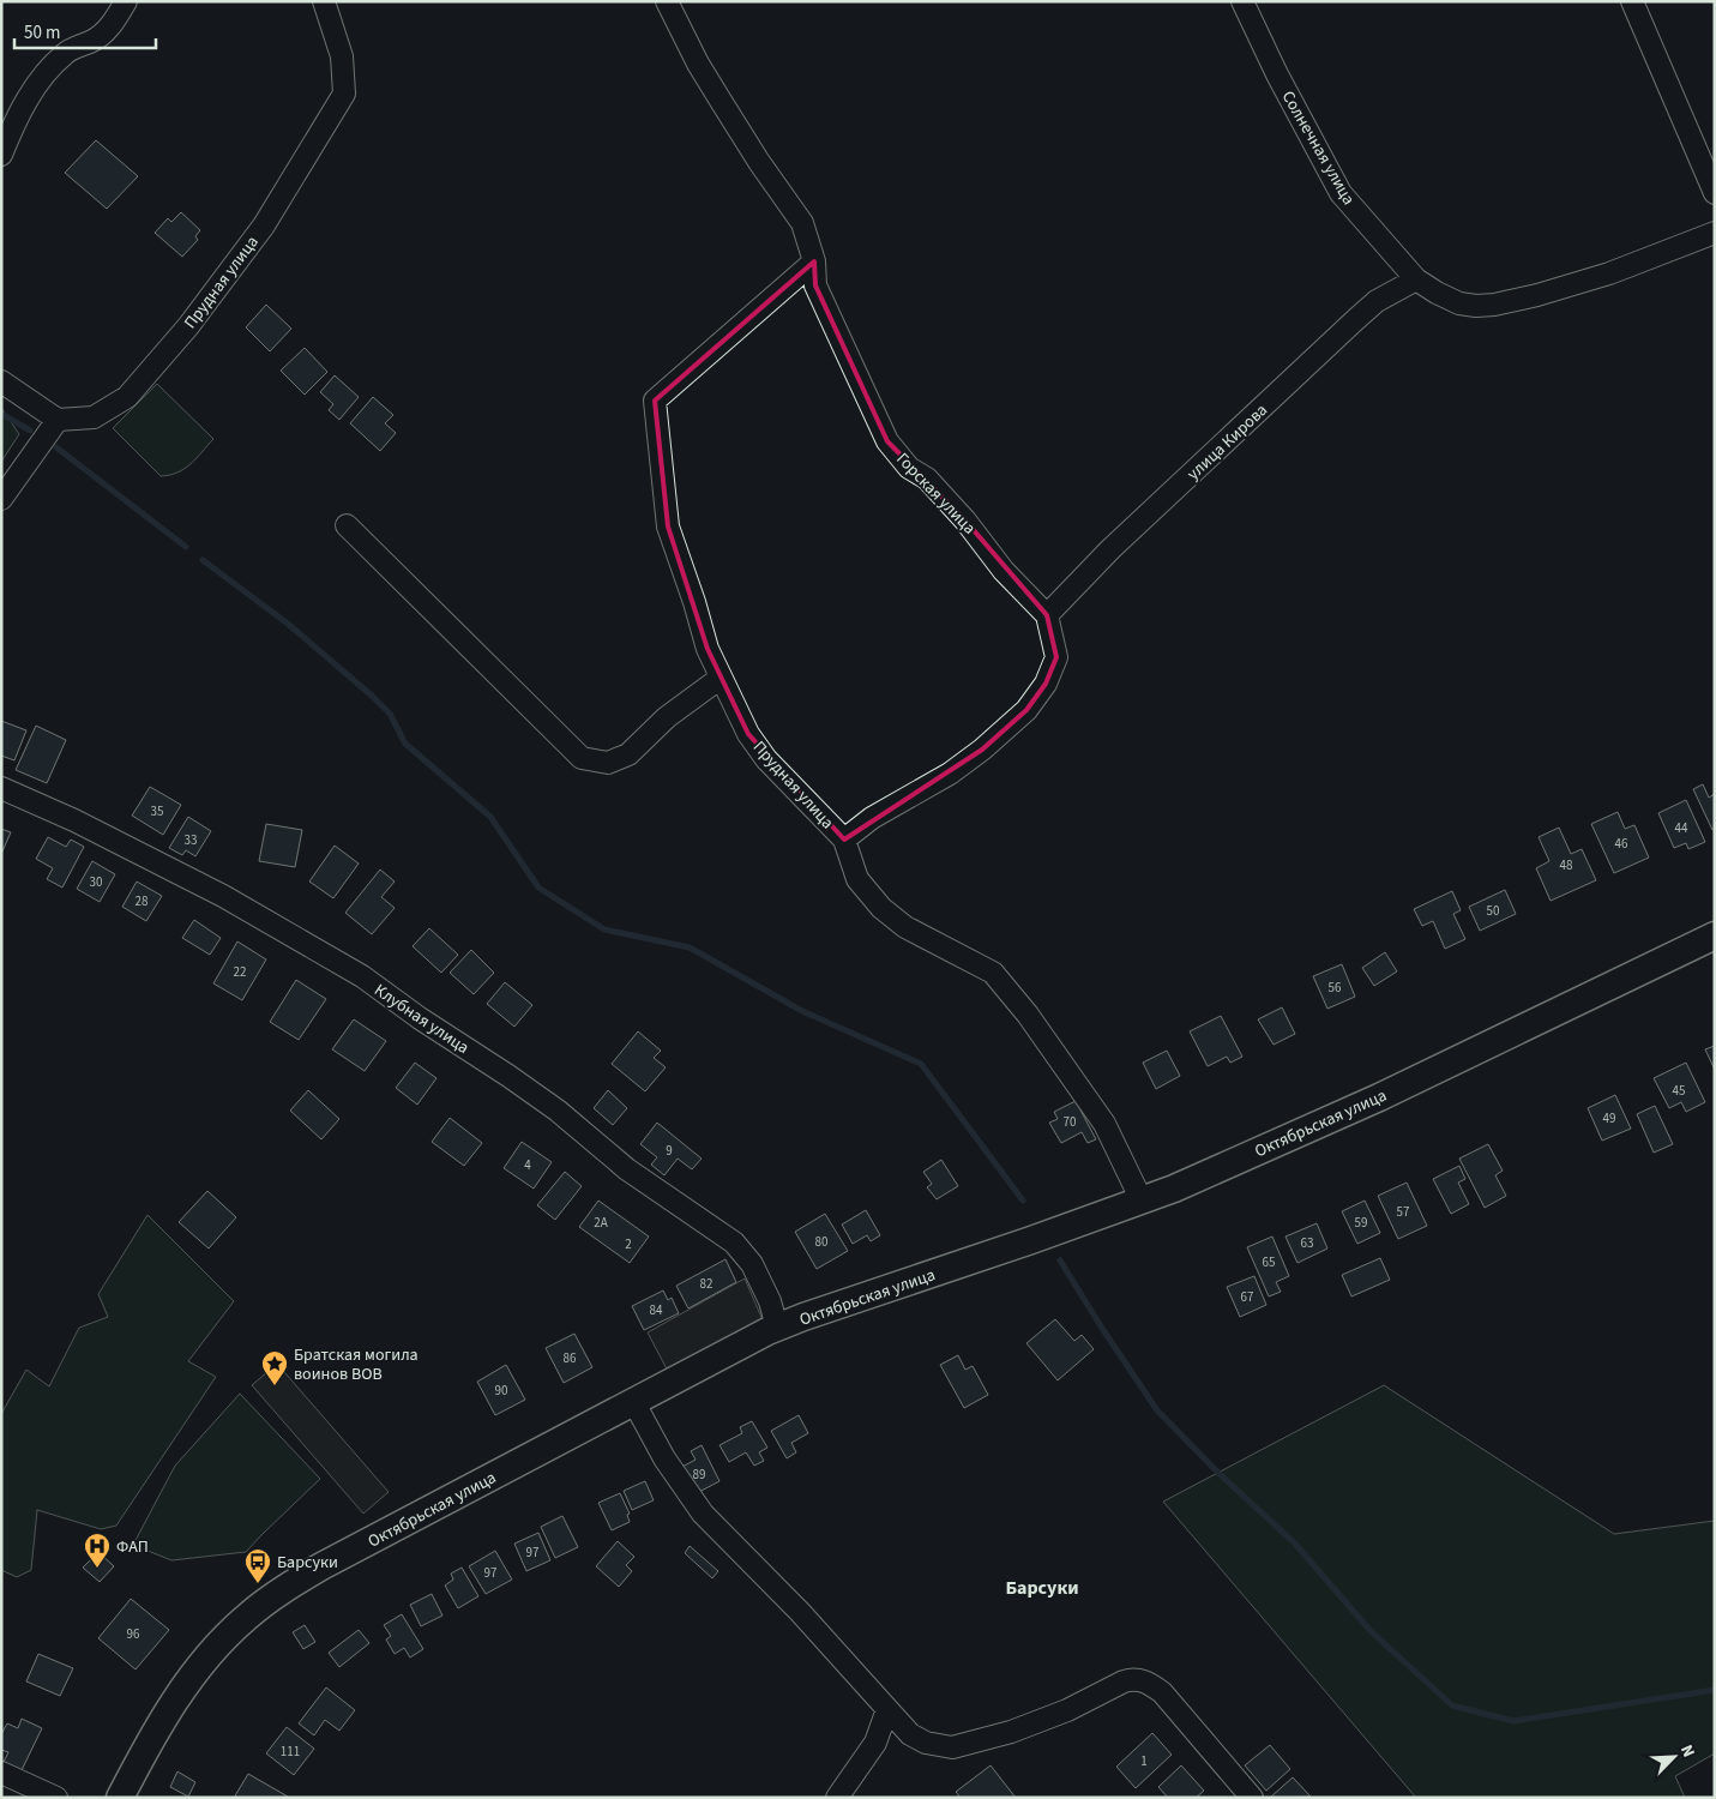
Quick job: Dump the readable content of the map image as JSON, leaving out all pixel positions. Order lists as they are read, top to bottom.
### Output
{
  "streets": {
    "main road": ["Октябрьская улица"],
    "street": [
      "Солнечная улица",
      "Прудная улица",
      "улица Кирова",
      "Горская улица",
      "Клубная улица"
    ]
  },
  "crossings": [
    ["Солнечная улица", "улица Кирова"],
    ["Прудная улица", "Горская улица"],
    ["Прудная улица", "Октябрьская улица"],
    ["улица Кирова", "Горская улица"],
    ["Клубная улица", "Октябрьская улица"]
  ],
  "districts": ["Барсуки"],
  "places": {
    "place": ["Братская могила воинов ВОВ"],
    "hospital": ["ФАП"],
    "bus stop": ["Барсуки"]
  },
  "house_numbers": [
    "35",
    "44",
    "33",
    "46",
    "48",
    "30",
    "28",
    "50",
    "22",
    "56",
    "45",
    "49",
    "70",
    "9",
    "4",
    "57",
    "2А",
    "59",
    "80",
    "63",
    "2",
    "65",
    "82",
    "67",
    "84",
    "86",
    "90",
    "89",
    "97",
    "97",
    "96",
    "111",
    "1"
  ],
  "scale_bar": "50 m",
  "north": "top right"
}
